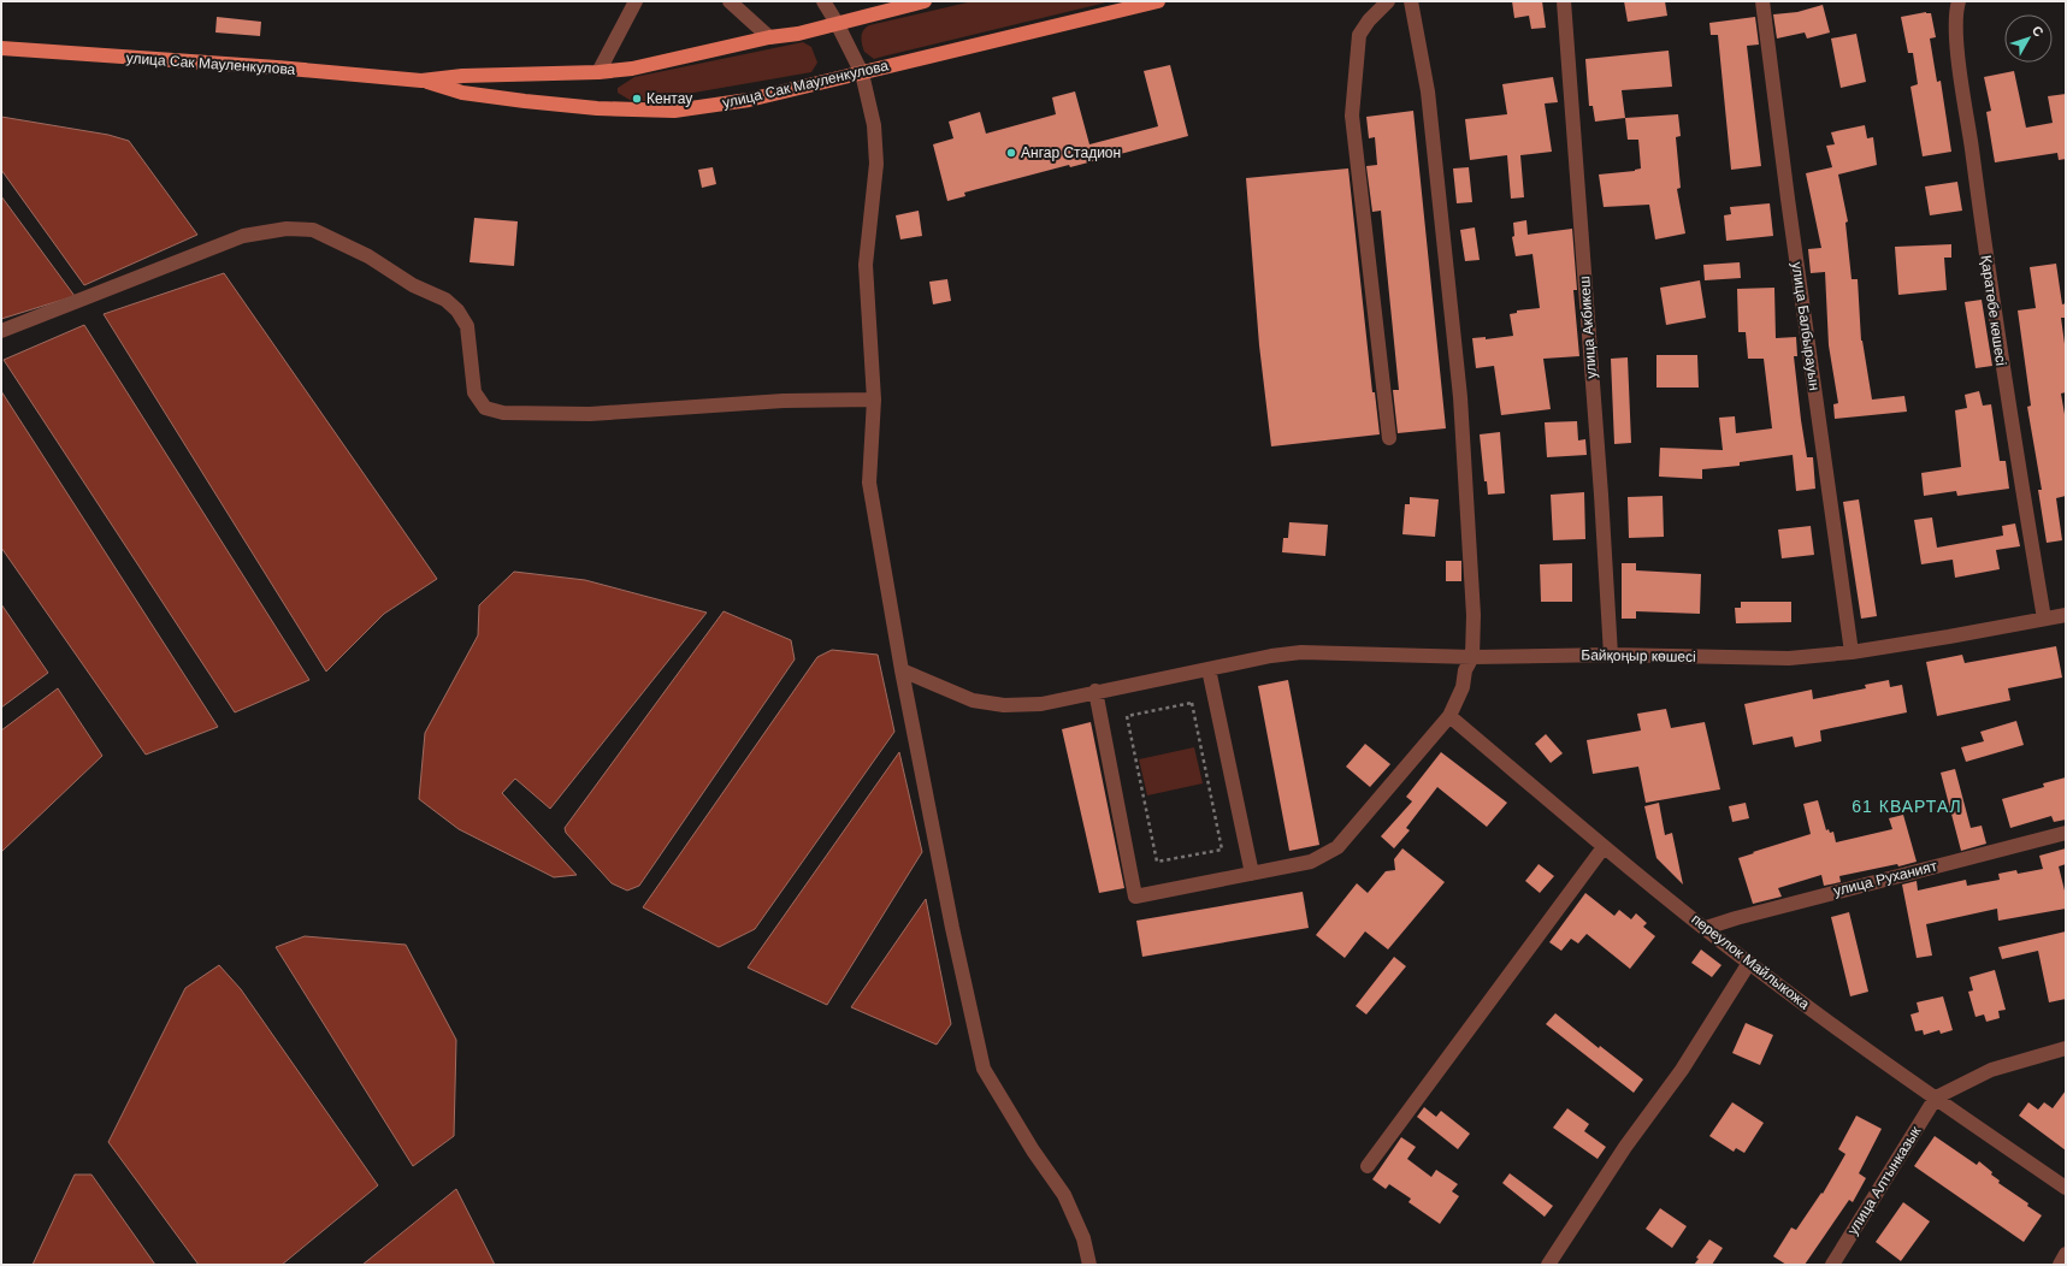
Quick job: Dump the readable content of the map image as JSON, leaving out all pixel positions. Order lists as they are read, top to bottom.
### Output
{
  "streets": {
    "main road": ["улица Сак Мауленкулова"],
    "street": [
      "Қаратөбе көшесі",
      "улица Балбырауын",
      "улица Акбикеш",
      "Байқоңыр көшесі",
      "улица Руханият",
      "переулок Майлыкожа",
      "улица Алтынказык"
    ]
  },
  "crossings": [
    ["Қаратөбе көшесі", "Байқоңыр көшесі"],
    ["улица Балбырауын", "Байқоңыр көшесі"],
    ["улица Акбикеш", "Байқоңыр көшесі"],
    ["улица Руханият", "переулок Майлыкожа"],
    ["переулок Майлыкожа", "улица Алтынказык"]
  ],
  "districts": ["61 КВАРТАЛ"],
  "places": ["Кентау", "Ангар Стадион"],
  "north": "top right"
}
